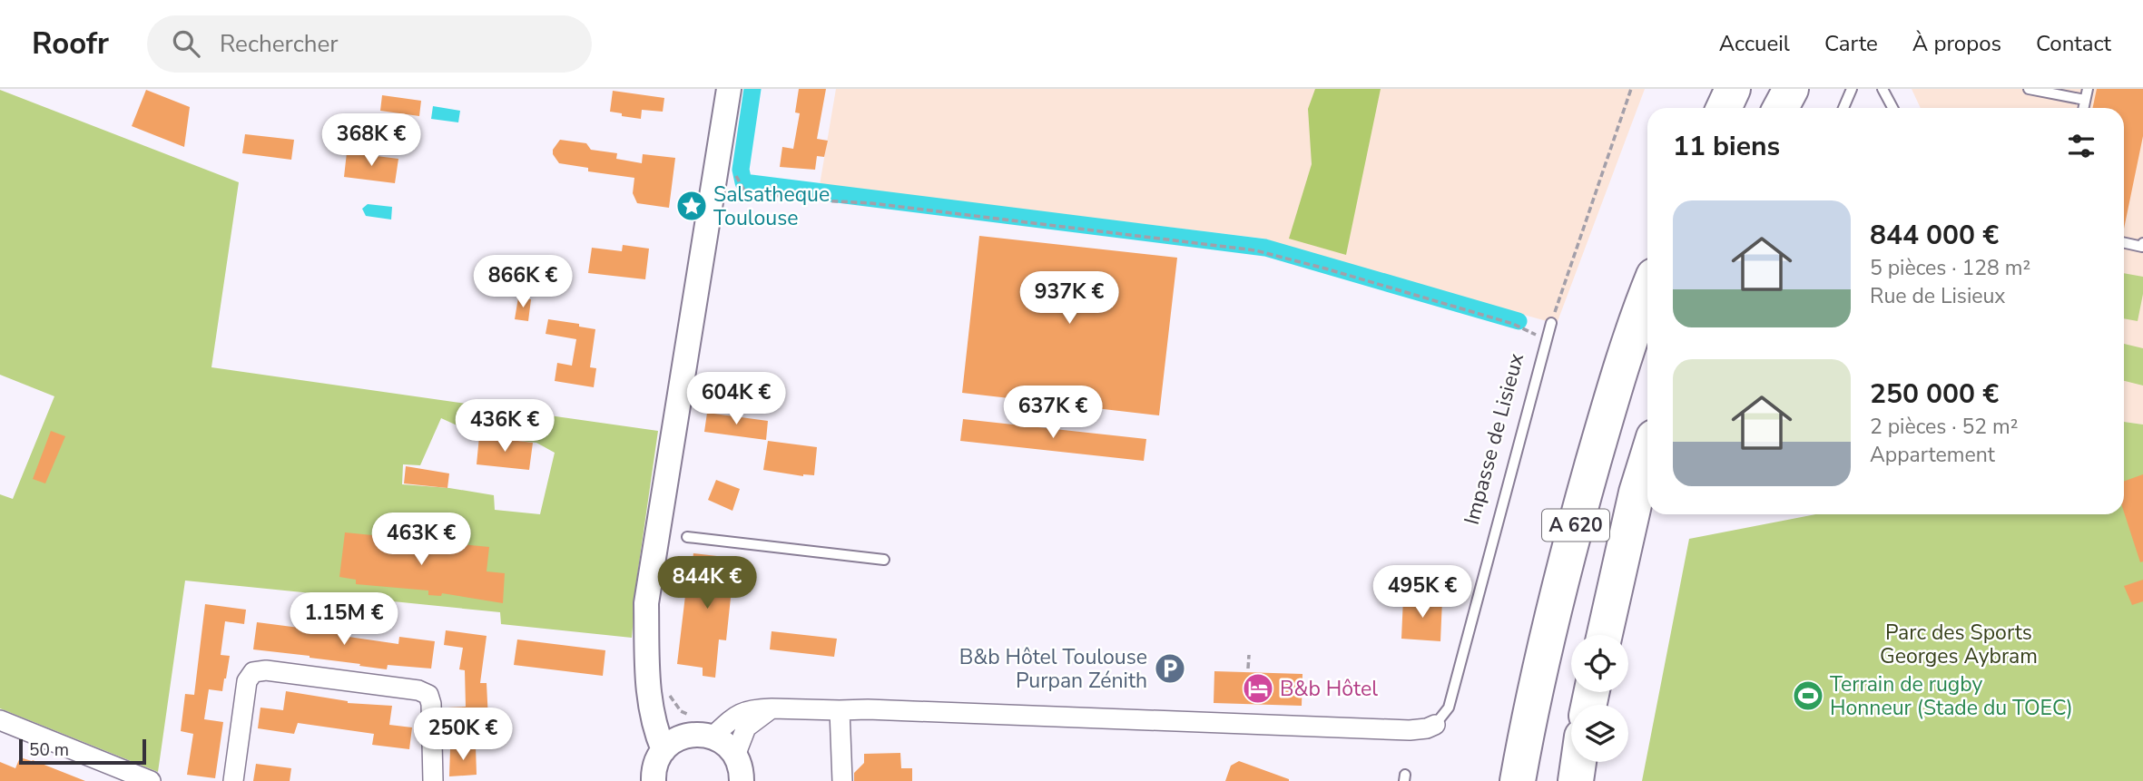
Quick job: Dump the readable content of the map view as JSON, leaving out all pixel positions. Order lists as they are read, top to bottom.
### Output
{
  "streets": {
    "highway": ["A 620"],
    "street": ["Impasse de Lisieux"]
  },
  "parks": ["Parc des Sports Georges Aybram"],
  "places": {
    "place": ["Salsatheque Toulouse"],
    "parking": ["B&b Hôtel Toulouse Purpan Zénith"],
    "hotel": ["B&b Hôtel"],
    "sports": ["Terrain de rugby Honneur (Stade du TOEC)"]
  },
  "scale_bar": "50 m",
  "page": {
    "header": "Roofr",
    "search": "Rechercher",
    "nav": [
      "Accueil",
      "Carte",
      "À propos",
      "Contact"
    ],
    "heading": "11 biens",
    "price": [
      "368K €",
      "866K €",
      "937K €",
      "604K €",
      "637K €",
      "436K €",
      "463K €",
      "844K €",
      "495K €",
      "1.15M €",
      "250K €"
    ],
    "list": [
      {
        "name": "844 000 €",
        "note": "5 pièces · 128 m² · Rue de Lisieux"
      },
      {
        "name": "250 000 €",
        "note": "2 pièces · 52 m² · Appartement"
      }
    ],
    "scale": "50 m"
  }
}
